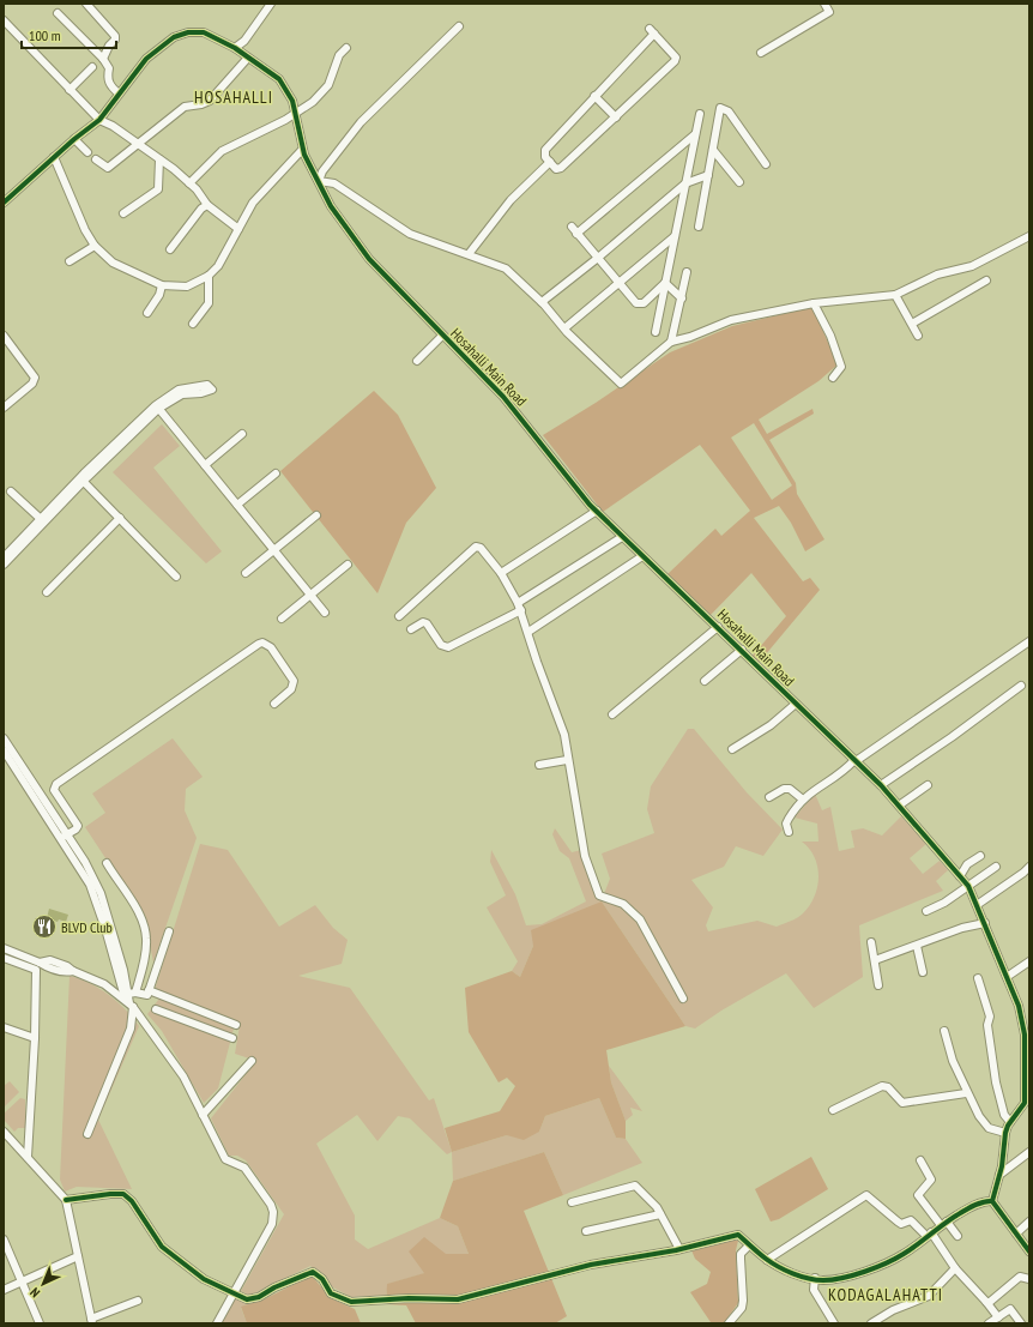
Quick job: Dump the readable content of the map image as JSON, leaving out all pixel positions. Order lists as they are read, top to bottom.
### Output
{
  "streets": {
    "street": ["Hosahalli Main Road"]
  },
  "districts": ["HOSAHALLI", "KODAGALAHATTI"],
  "places": {
    "restaurant": ["BLVD Club"]
  },
  "scale_bar": "100 m",
  "north": "bottom left"
}
